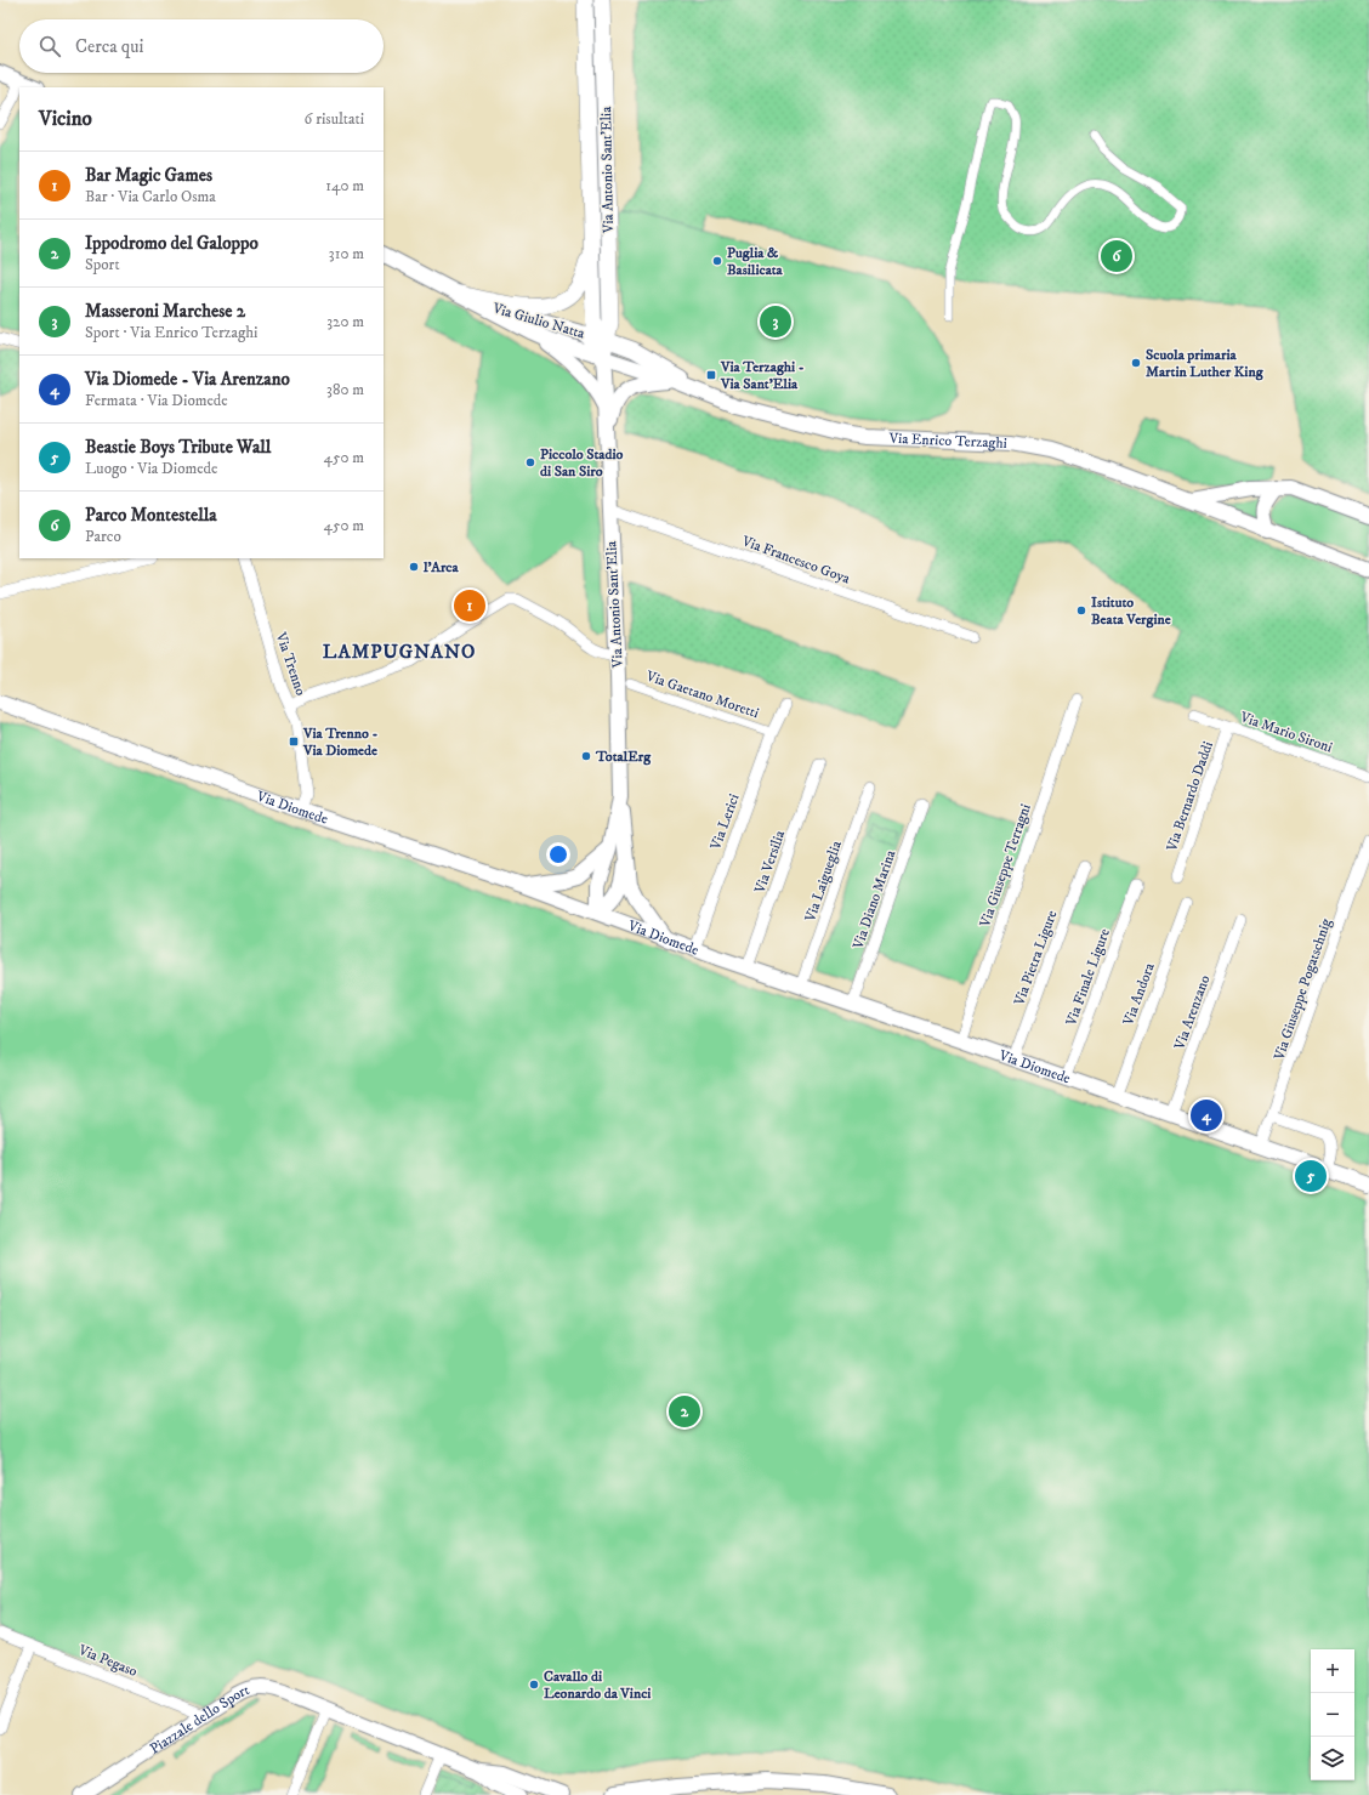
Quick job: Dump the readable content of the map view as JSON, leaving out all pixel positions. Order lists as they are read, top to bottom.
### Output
{
  "streets": {
    "main road": ["Via Antonio Sant'Elia"],
    "street": [
      "Via Giulio Natta",
      "Via Enrico Terzaghi",
      "Via Francesco Goya",
      "Via Trenno",
      "Via Gaetano Moretti",
      "Via Mario Sironi",
      "Via Bernardo Daddi",
      "Via Diomede",
      "Via Lerici",
      "Via Versilia",
      "Via Giuseppe Terragni",
      "Via Laigueglia",
      "Via Diano Marina",
      "Via Pietra Ligure",
      "Via Finale Ligure",
      "Via Giuseppe Pogatschnig",
      "Via Andora",
      "Via Arenzano",
      "Via Pegaso",
      "Piazzale dello Sport"
    ]
  },
  "crossings": [
    ["Via Antonio Sant'Elia", "Via Giulio Natta"],
    ["Via Antonio Sant'Elia", "Via Enrico Terzaghi"],
    ["Via Antonio Sant'Elia", "Via Francesco Goya"],
    ["Via Antonio Sant'Elia", "Via Diomede"],
    ["Via Giulio Natta", "Via Enrico Terzaghi"],
    ["Via Trenno", "Via Diomede"],
    ["Via Mario Sironi", "Via Bernardo Daddi"],
    ["Via Diomede", "Via Lerici"],
    ["Via Diomede", "Via Versilia"],
    ["Via Diomede", "Via Giuseppe Terragni"],
    ["Via Diomede", "Via Laigueglia"],
    ["Via Diomede", "Via Diano Marina"],
    ["Via Diomede", "Via Pietra Ligure"],
    ["Via Diomede", "Via Finale Ligure"],
    ["Via Diomede", "Via Giuseppe Pogatschnig"],
    ["Via Diomede", "Via Andora"],
    ["Via Diomede", "Via Arenzano"],
    ["Via Pegaso", "Piazzale dello Sport"]
  ],
  "districts": ["LAMPUGNANO"],
  "places": {
    "other": [
      "Puglia & Basilicata",
      "Scuola primaria Martin Luther King",
      "Piccolo Stadio di San Siro",
      "l'Arca",
      "Istituto Beata Vergine",
      "TotalErg",
      "Cavallo di Leonardo da Vinci"
    ],
    "transit": ["Via Terzaghi - Via Sant'Elia", "Via Trenno - Via Diomede"]
  },
  "page": {
    "search": "Cerca qui",
    "heading": ["Vicino", "6 risultati"],
    "list": [
      {
        "mark": "1",
        "name": "Bar Magic Games",
        "note": "Bar · Via Carlo Osma",
        "value": "140 m"
      },
      {
        "mark": "2",
        "name": "Ippodromo del Galoppo",
        "note": "Sport",
        "value": "310 m"
      },
      {
        "mark": "3",
        "name": "Masseroni Marchese 2",
        "note": "Sport · Via Enrico Terzaghi",
        "value": "320 m"
      },
      {
        "mark": "4",
        "name": "Via Diomede - Via Arenzano",
        "note": "Fermata · Via Diomede",
        "value": "380 m"
      },
      {
        "mark": "5",
        "name": "Beastie Boys Tribute Wall",
        "note": "Luogo · Via Diomede",
        "value": "450 m"
      },
      {
        "mark": "6",
        "name": "Parco Montestella",
        "note": "Parco",
        "value": "450 m"
      }
    ],
    "pins": [
      "6",
      "3",
      "1",
      "4",
      "5",
      "2"
    ],
    "map_buttons": ["+", "−"]
  }
}
